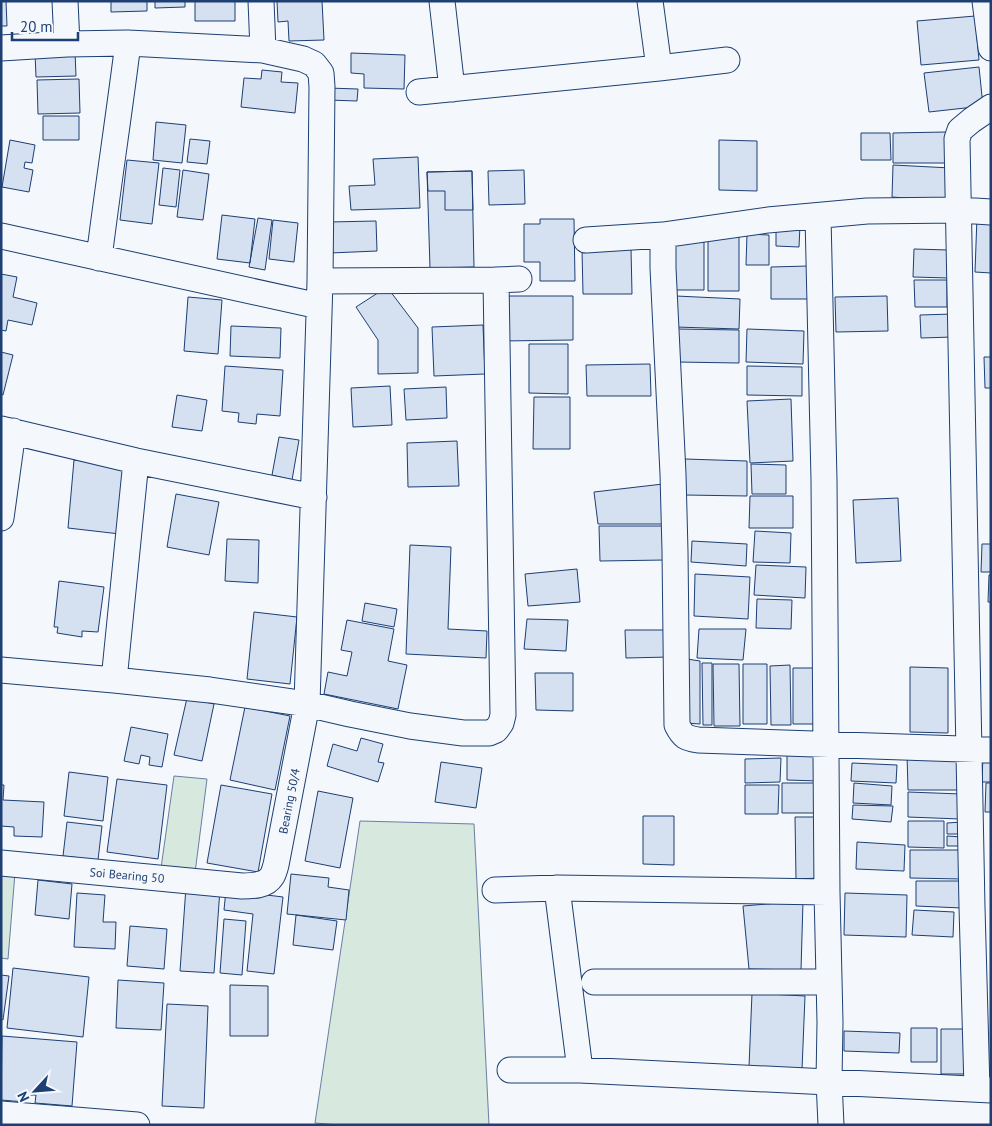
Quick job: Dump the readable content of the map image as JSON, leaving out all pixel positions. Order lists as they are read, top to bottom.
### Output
{
  "streets": {
    "street": ["Bearing 50/4", "Soi Bearing 50"]
  },
  "crossings": [
    ["Bearing 50/4", "Soi Bearing 50"]
  ],
  "scale_bar": "20 m",
  "north": "bottom left"
}
